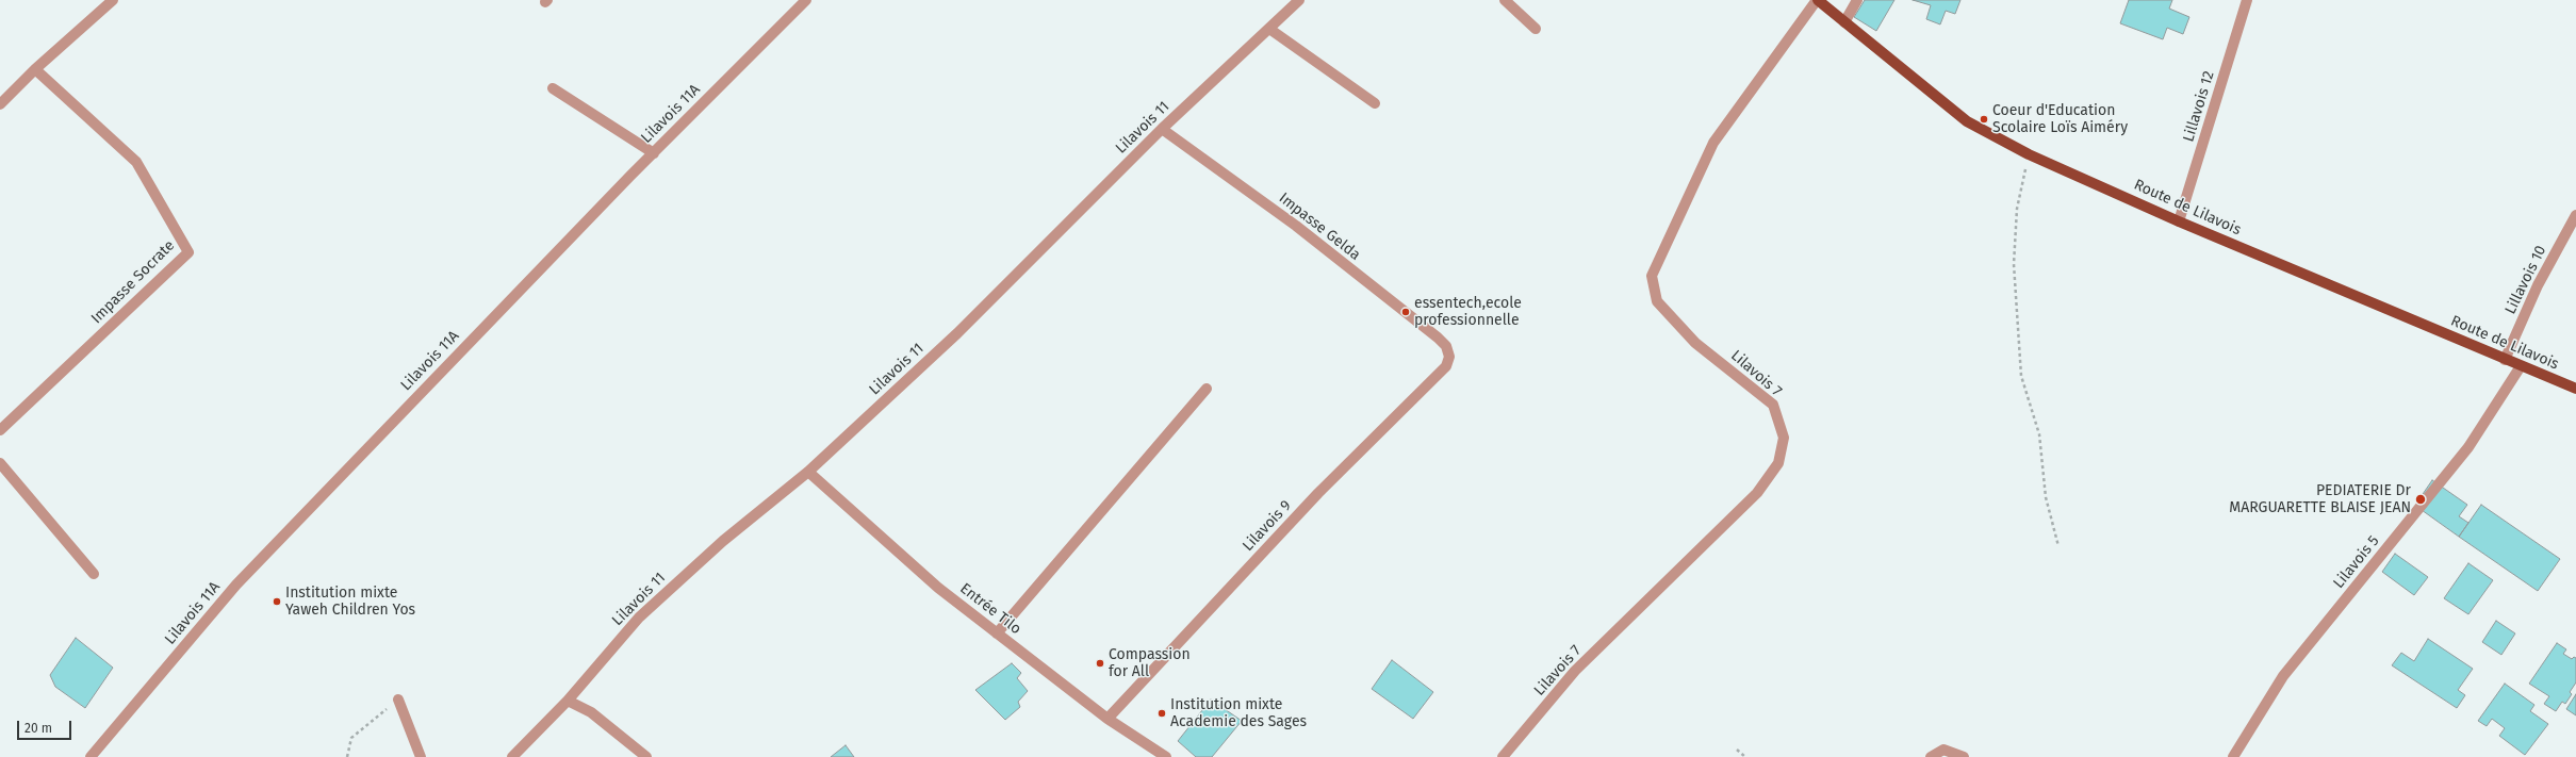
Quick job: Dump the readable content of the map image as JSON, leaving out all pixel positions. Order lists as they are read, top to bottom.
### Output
{
  "streets": {
    "main road": ["Route de Lilavois"],
    "street": [
      "Lillavois 12",
      "Lilavois 11A",
      "Lilavois 11",
      "Impasse Gelda",
      "Lillavois 10",
      "Impasse Socrate",
      "Lilavois 7",
      "Lilavois 9",
      "Lilavois 5",
      "Entrée Tilo"
    ]
  },
  "crossings": [
    ["Lillavois 12", "Route de Lilavois"],
    ["Lilavois 11", "Impasse Gelda"],
    ["Lilavois 11", "Entrée Tilo"],
    ["Route de Lilavois", "Lillavois 10"],
    ["Route de Lilavois", "Lilavois 7"],
    ["Route de Lilavois", "Lilavois 5"],
    ["Impasse Gelda", "Lilavois 9"],
    ["Lilavois 9", "Entrée Tilo"]
  ],
  "places": [
    "Coeur d'Education Scolaire Loïs Aiméry",
    "essentech,ecole professionnelle",
    "PEDIATERIE Dr MARGUARETTE BLAISE JEAN",
    "Institution mixte Yaweh Children Yos",
    "Compassion for All",
    "Institution mixte Academie des Sages"
  ],
  "scale_bar": "20 m"
}
